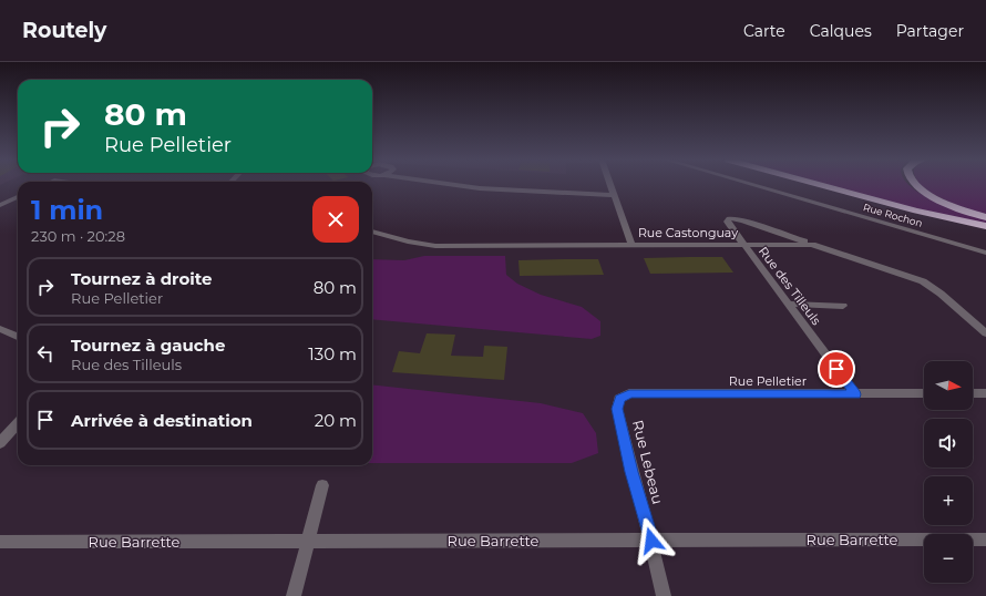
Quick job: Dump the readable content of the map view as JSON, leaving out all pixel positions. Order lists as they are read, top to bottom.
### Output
{
  "streets": {
    "street": [
      "Rue Rochon",
      "Rue Castonguay",
      "Rue des Tilleuls",
      "Rue Pelletier",
      "Rue Lebeau",
      "Rue Barrette"
    ]
  },
  "crossings": [
    ["Rue Castonguay", "Rue des Tilleuls"],
    ["Rue des Tilleuls", "Rue Pelletier"],
    ["Rue Pelletier", "Rue Lebeau"],
    ["Rue Lebeau", "Rue Barrette"]
  ],
  "north": "right",
  "page": {
    "header": "Routely",
    "nav": ["Carte", "Calques", "Partager"],
    "turn": ["80 m", "Rue Pelletier"],
    "heading": ["1 min", "230 m · 20:28"],
    "list": [
      {
        "name": "Tournez à droite",
        "note": "Rue Pelletier",
        "value": "80 m"
      },
      {
        "name": "Tournez à gauche",
        "note": "Rue des Tilleuls",
        "value": "130 m"
      },
      {
        "name": "Arrivée à destination",
        "value": "20 m"
      }
    ],
    "map_buttons": ["+", "−"]
  }
}
